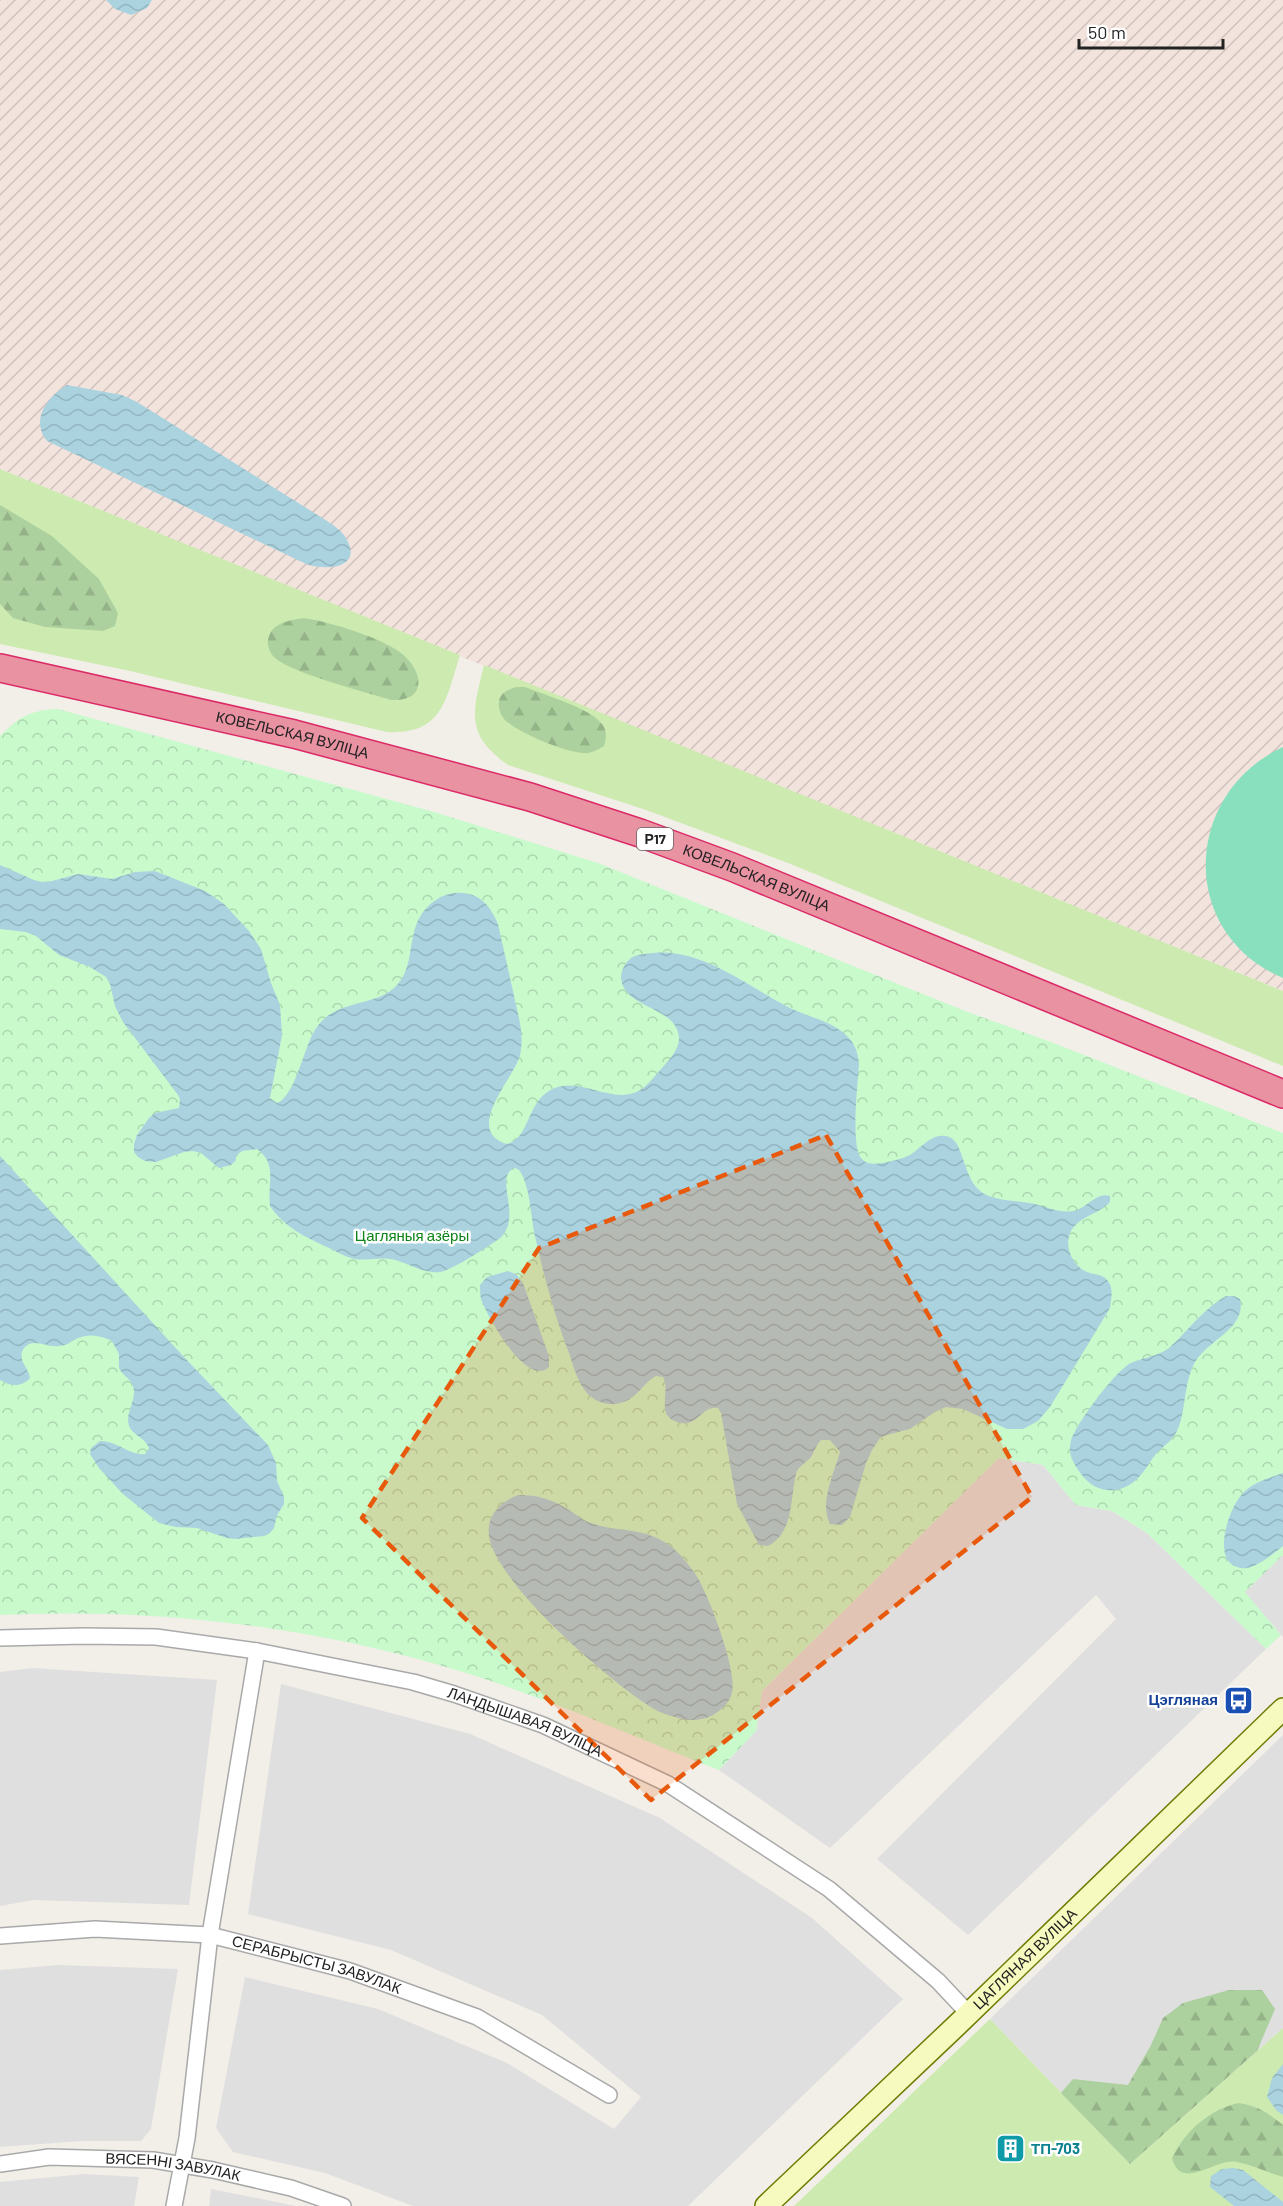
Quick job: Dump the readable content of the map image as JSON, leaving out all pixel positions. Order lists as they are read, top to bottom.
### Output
{
  "streets": {
    "highway": ["КОВЕЛЬСКАЯ ВУЛІЦА", "Р17"],
    "street": [
      "ЛАНДЫШАВАЯ ВУЛІЦА",
      "ЦАГЛЯНАЯ ВУЛІЦА",
      "СЕРАБРЫСТЫ ЗАВУЛАК",
      "ВЯСЕННІ ЗАВУЛАК"
    ]
  },
  "crossings": [
    ["ЛАНДЫШАВАЯ ВУЛІЦА", "ЦАГЛЯНАЯ ВУЛІЦА"]
  ],
  "parks": ["Цагляныя азёры"],
  "places": {
    "bus stop": ["Цэгляная"],
    "building": ["ТП-703"]
  },
  "scale_bar": "50 m"
}
